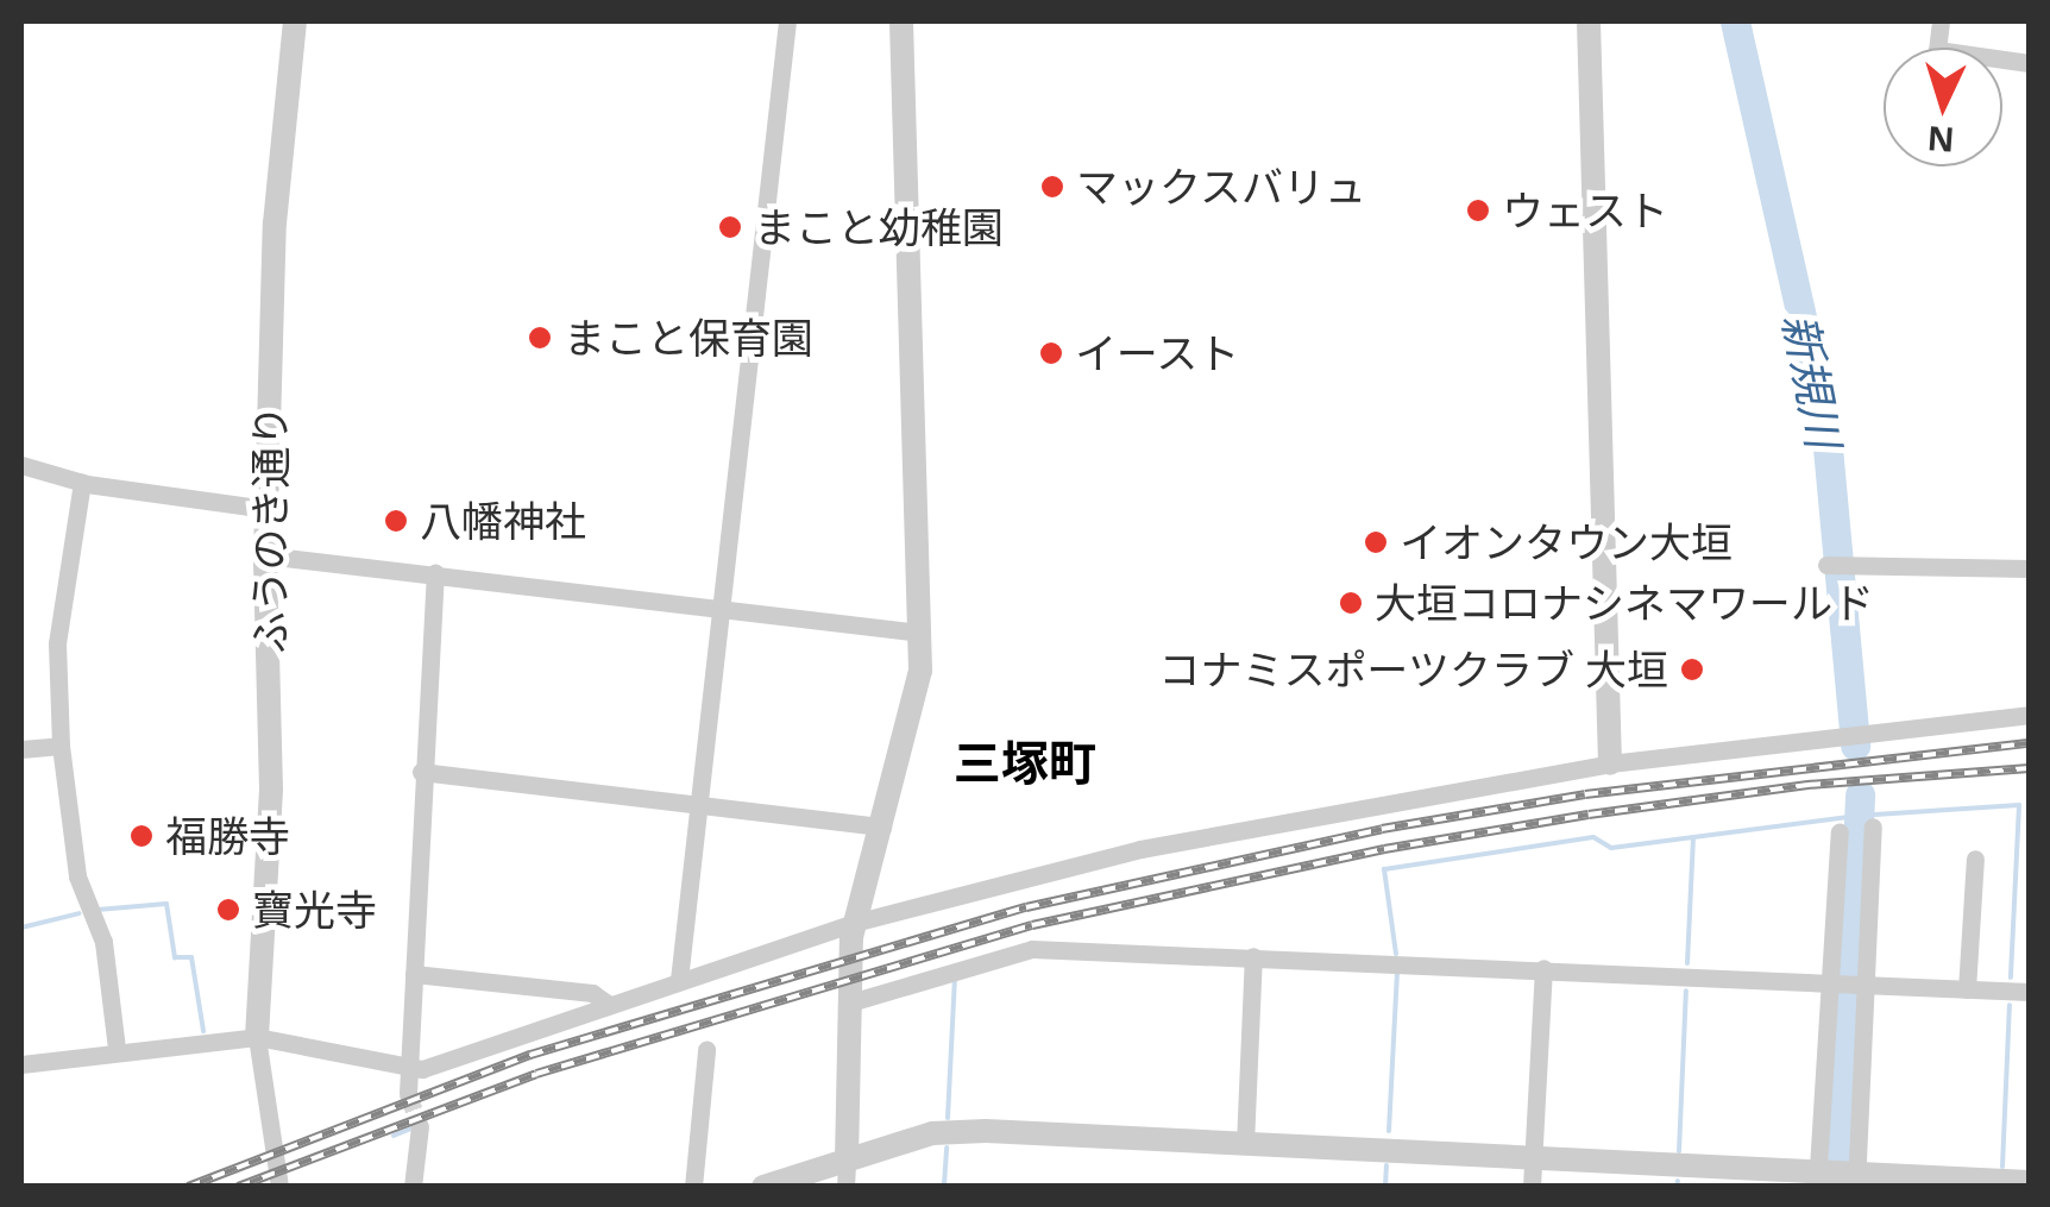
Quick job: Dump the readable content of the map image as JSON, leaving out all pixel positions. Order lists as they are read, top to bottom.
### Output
{
  "streets": {
    "street": ["ふうのき通り"]
  },
  "districts": ["三塚町"],
  "water": ["新規川"],
  "places": [
    "マックスバリュ",
    "ウェスト",
    "まこと幼稚園",
    "まこと保育園",
    "イースト",
    "八幡神社",
    "イオンタウン大垣",
    "大垣コロナシネマワールド",
    "コナミスポーツクラブ 大垣",
    "福勝寺",
    "寶光寺"
  ],
  "north": "bottom"
}
